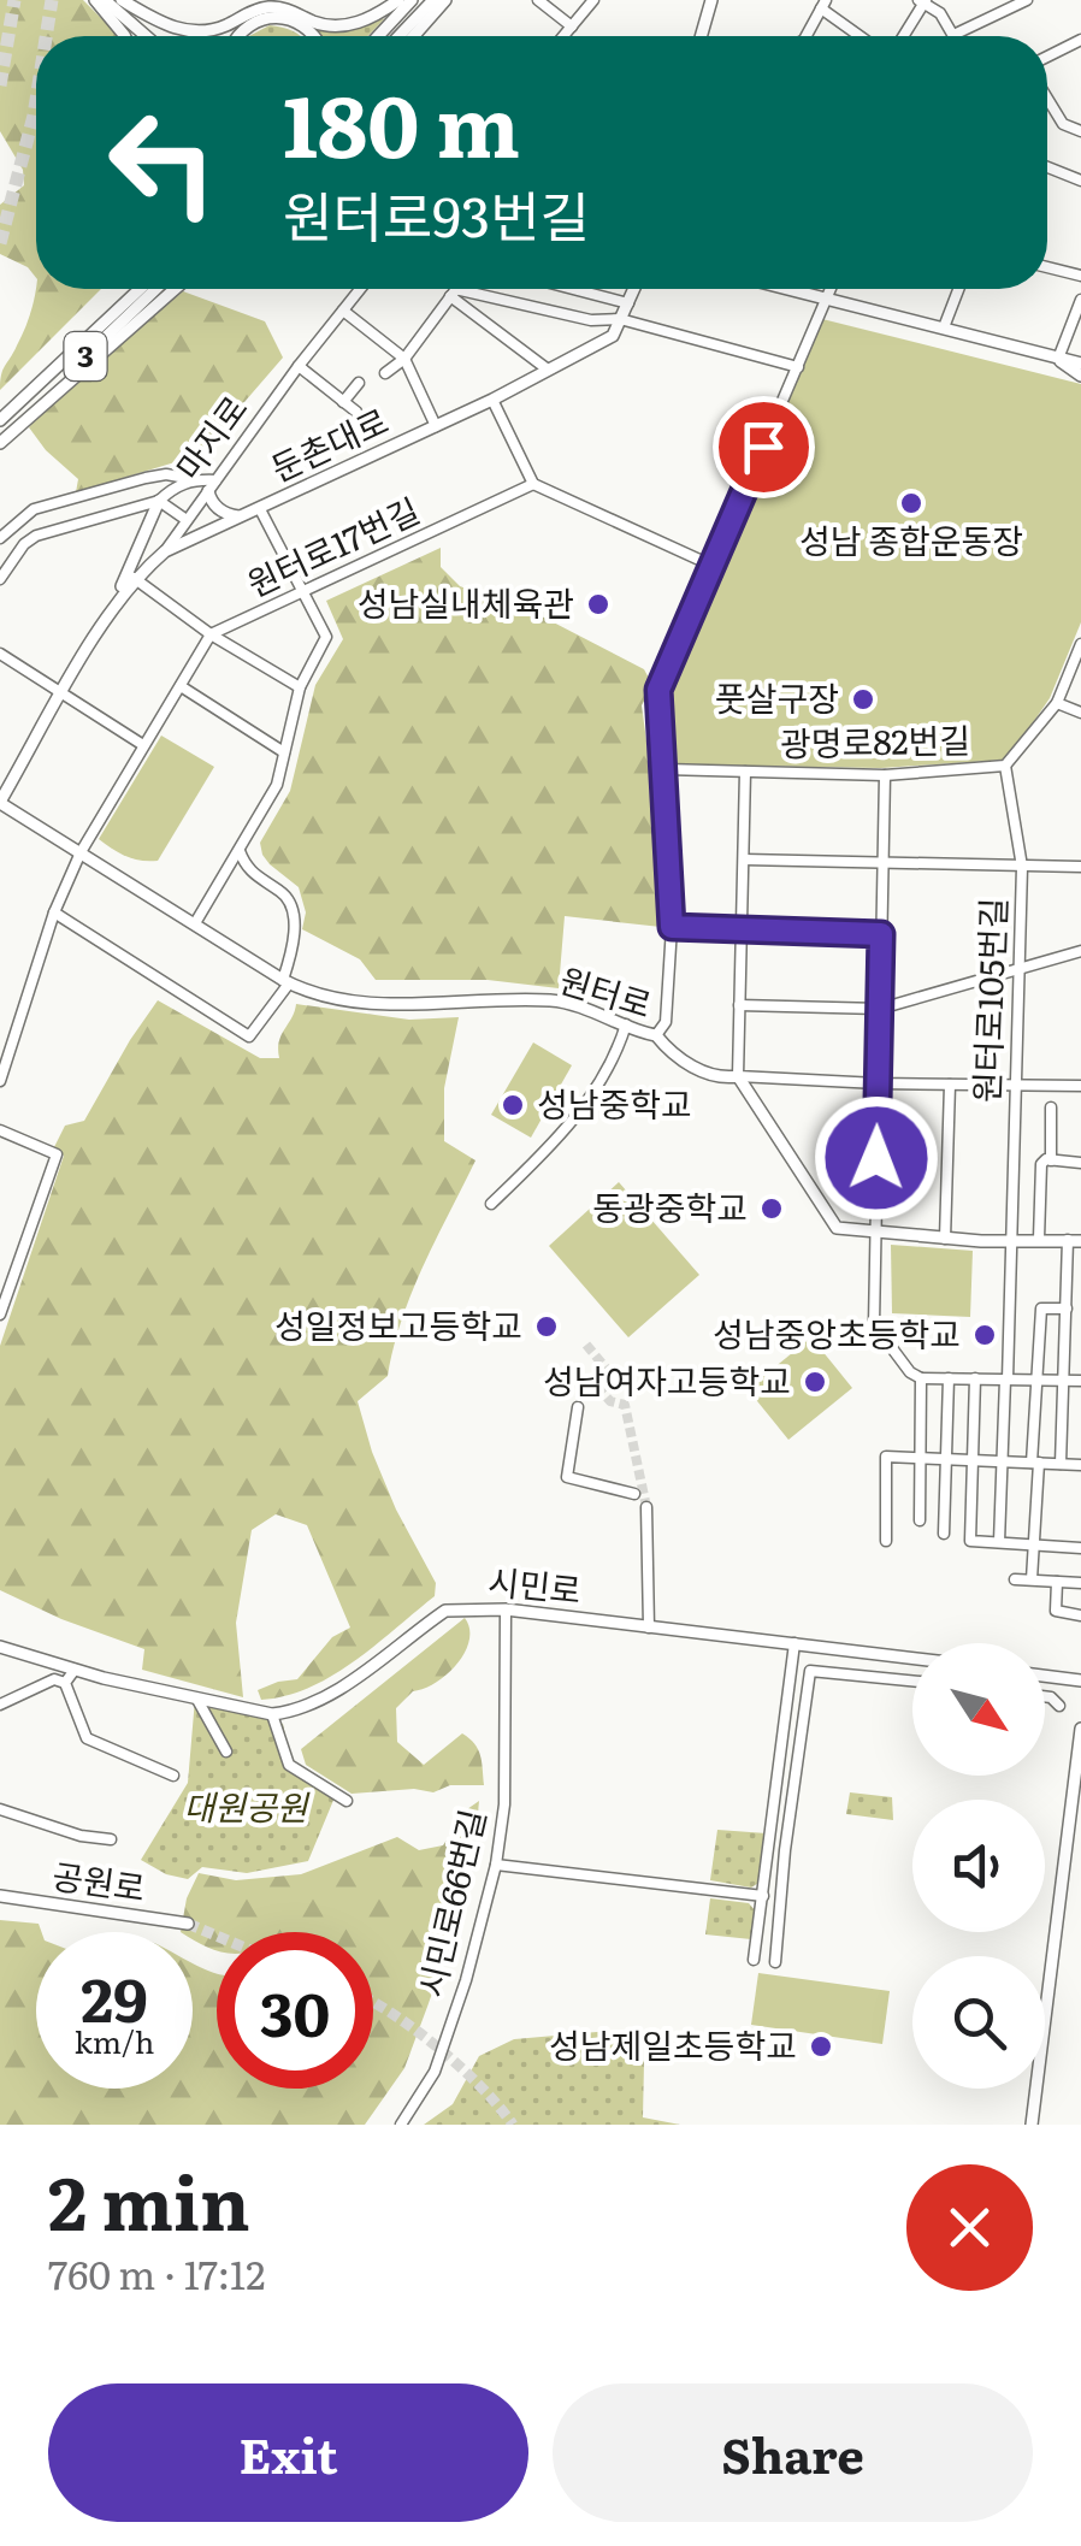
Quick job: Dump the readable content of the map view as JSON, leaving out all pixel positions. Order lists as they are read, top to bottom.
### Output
{
  "streets": {
    "main road": [
      "3",
      "둔촌대로",
      "원터로",
      "시민로",
      "공원로"
    ],
    "street": [
      "마지로",
      "원터로17번길",
      "광명로82번길",
      "원터로105번길",
      "시민로66번길"
    ]
  },
  "crossings": [
    ["둔촌대로", "원터로"],
    ["광명로82번길", "원터로105번길"],
    ["시민로", "시민로66번길"]
  ],
  "parks": ["대원공원"],
  "places": [
    "성남 종합운동장",
    "성남실내체육관",
    "풋살구장",
    "성남중학교",
    "동광중학교",
    "성일정보고등학교",
    "성남중앙초등학교",
    "성남여자고등학교",
    "성남제일초등학교"
  ],
  "north": "bottom right",
  "page": {
    "turn": ["180 m", "원터로93번길"],
    "speed": "29 km/h",
    "limit": "30",
    "heading": ["2 min", "760 m · 17:12"],
    "buttons": ["Exit", "Share"]
  }
}
